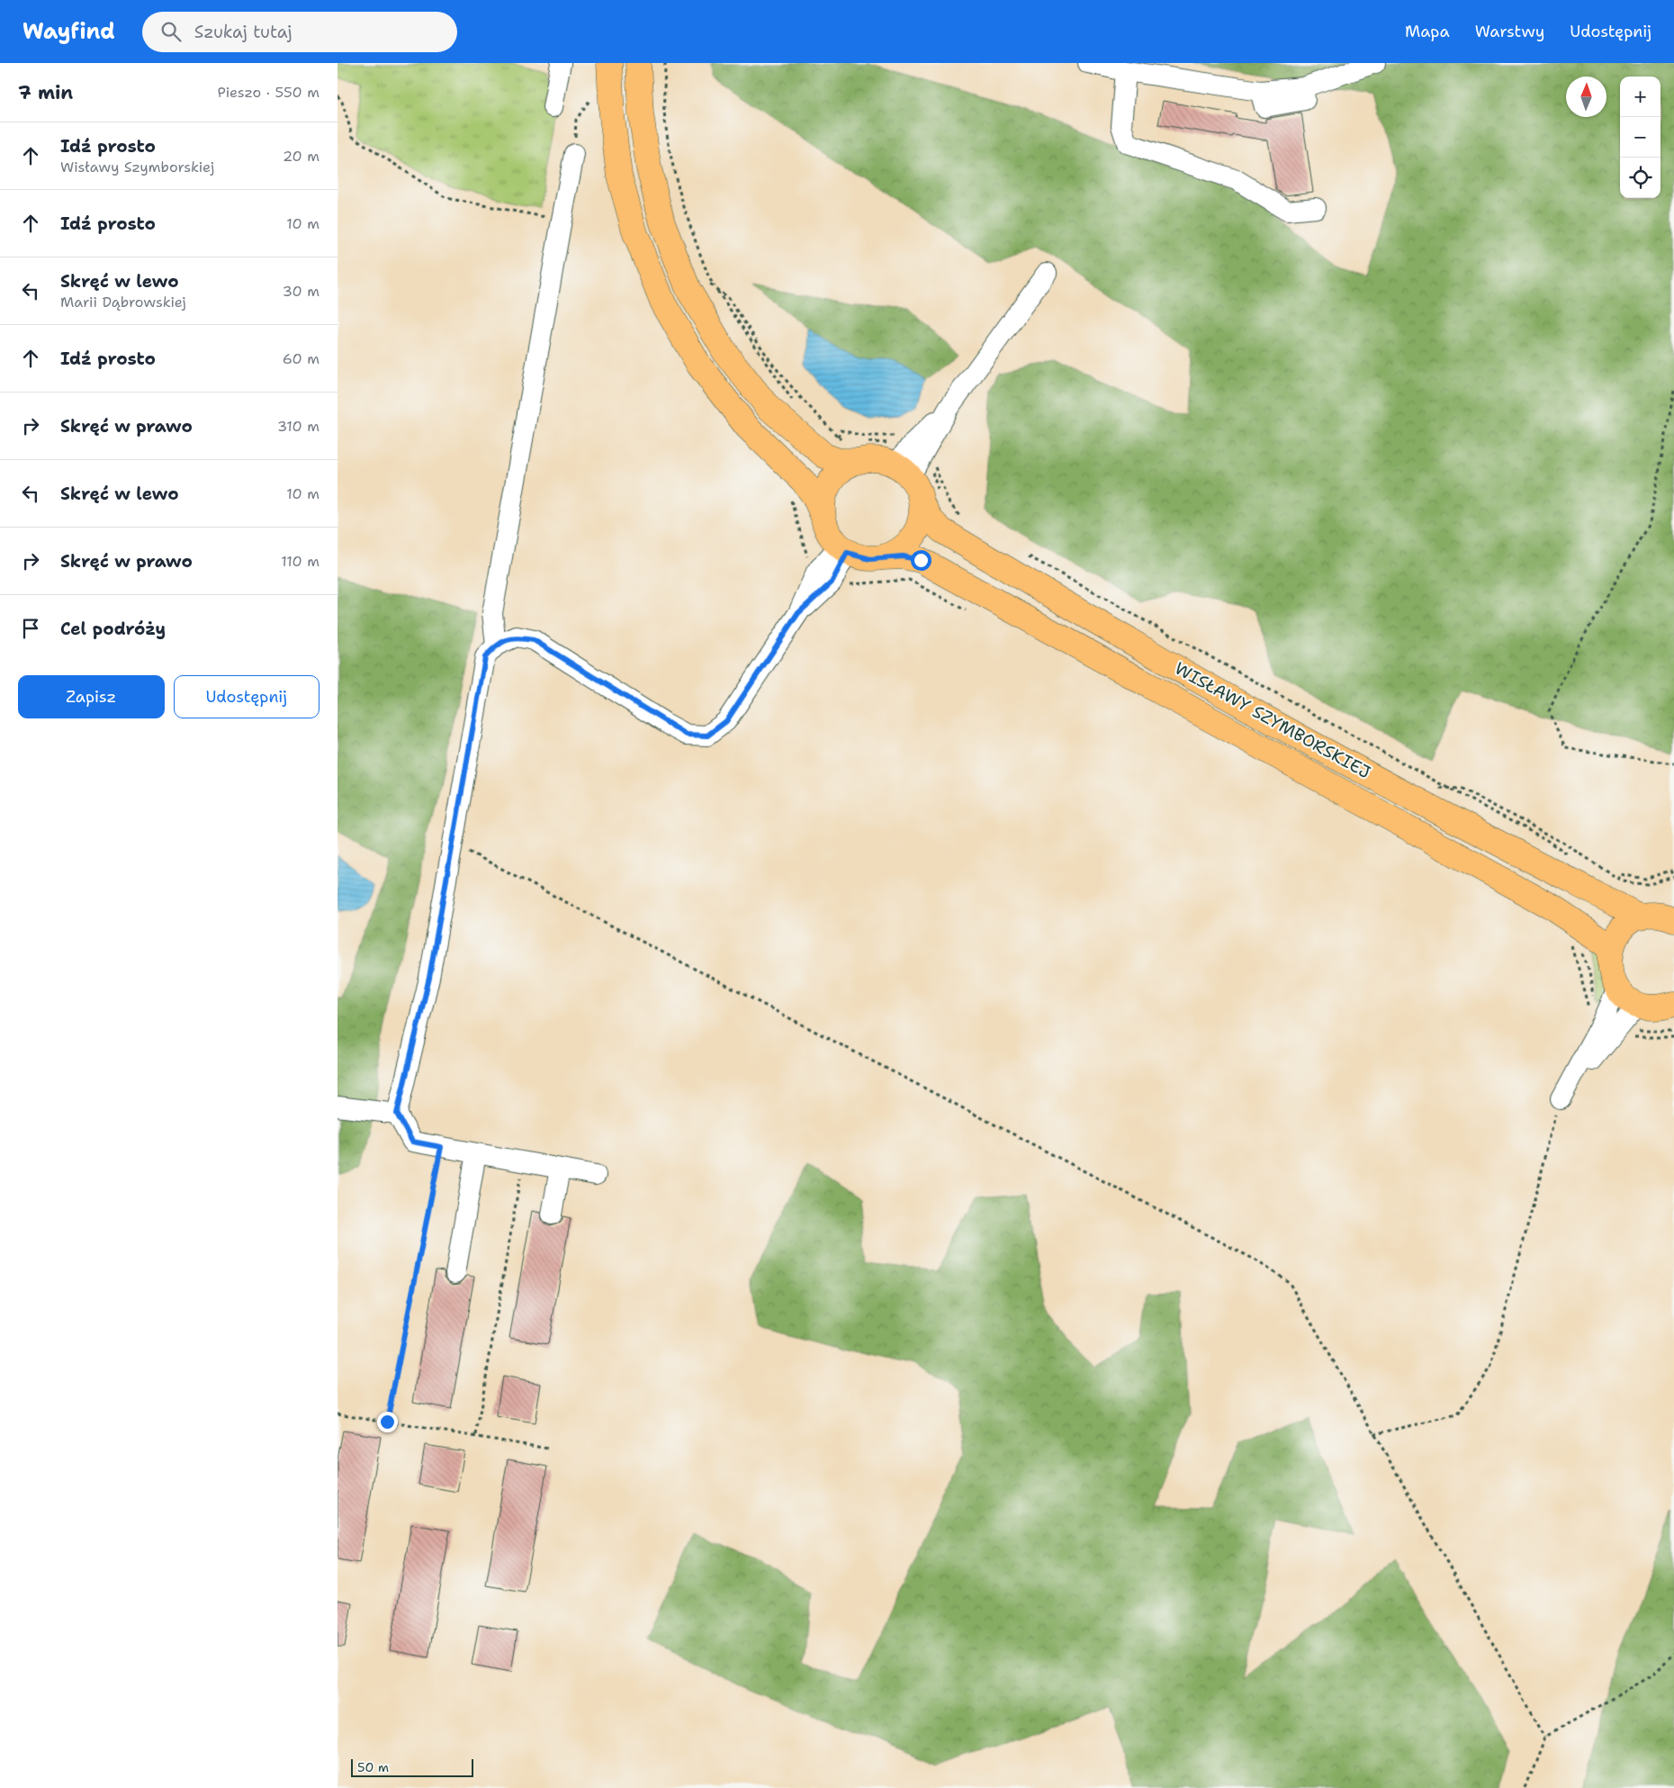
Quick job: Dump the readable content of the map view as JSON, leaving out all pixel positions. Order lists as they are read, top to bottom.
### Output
{
  "streets": {
    "main road": ["WISŁAWY SZYMBORSKIEJ"]
  },
  "scale_bar": "50 m",
  "north": "top",
  "page": {
    "header": "Wayfind",
    "search": "Szukaj tutaj",
    "nav": ["Mapa", "Warstwy", "Udostępnij"],
    "heading": ["7 min", "Pieszo · 550 m"],
    "map_buttons": ["+", "−"],
    "list": [
      ["Idź prosto", "Wisławy Szymborskiej", "20 m"],
      ["Idź prosto", "10 m"],
      ["Skręć w lewo", "Marii Dąbrowskiej", "30 m"],
      ["Idź prosto", "60 m"],
      ["Skręć w prawo", "310 m"],
      ["Skręć w lewo", "10 m"],
      ["Skręć w prawo", "110 m"],
      "Cel podróży"
    ],
    "buttons": ["Zapisz", "Udostępnij"],
    "scale": "50 m"
  }
}
